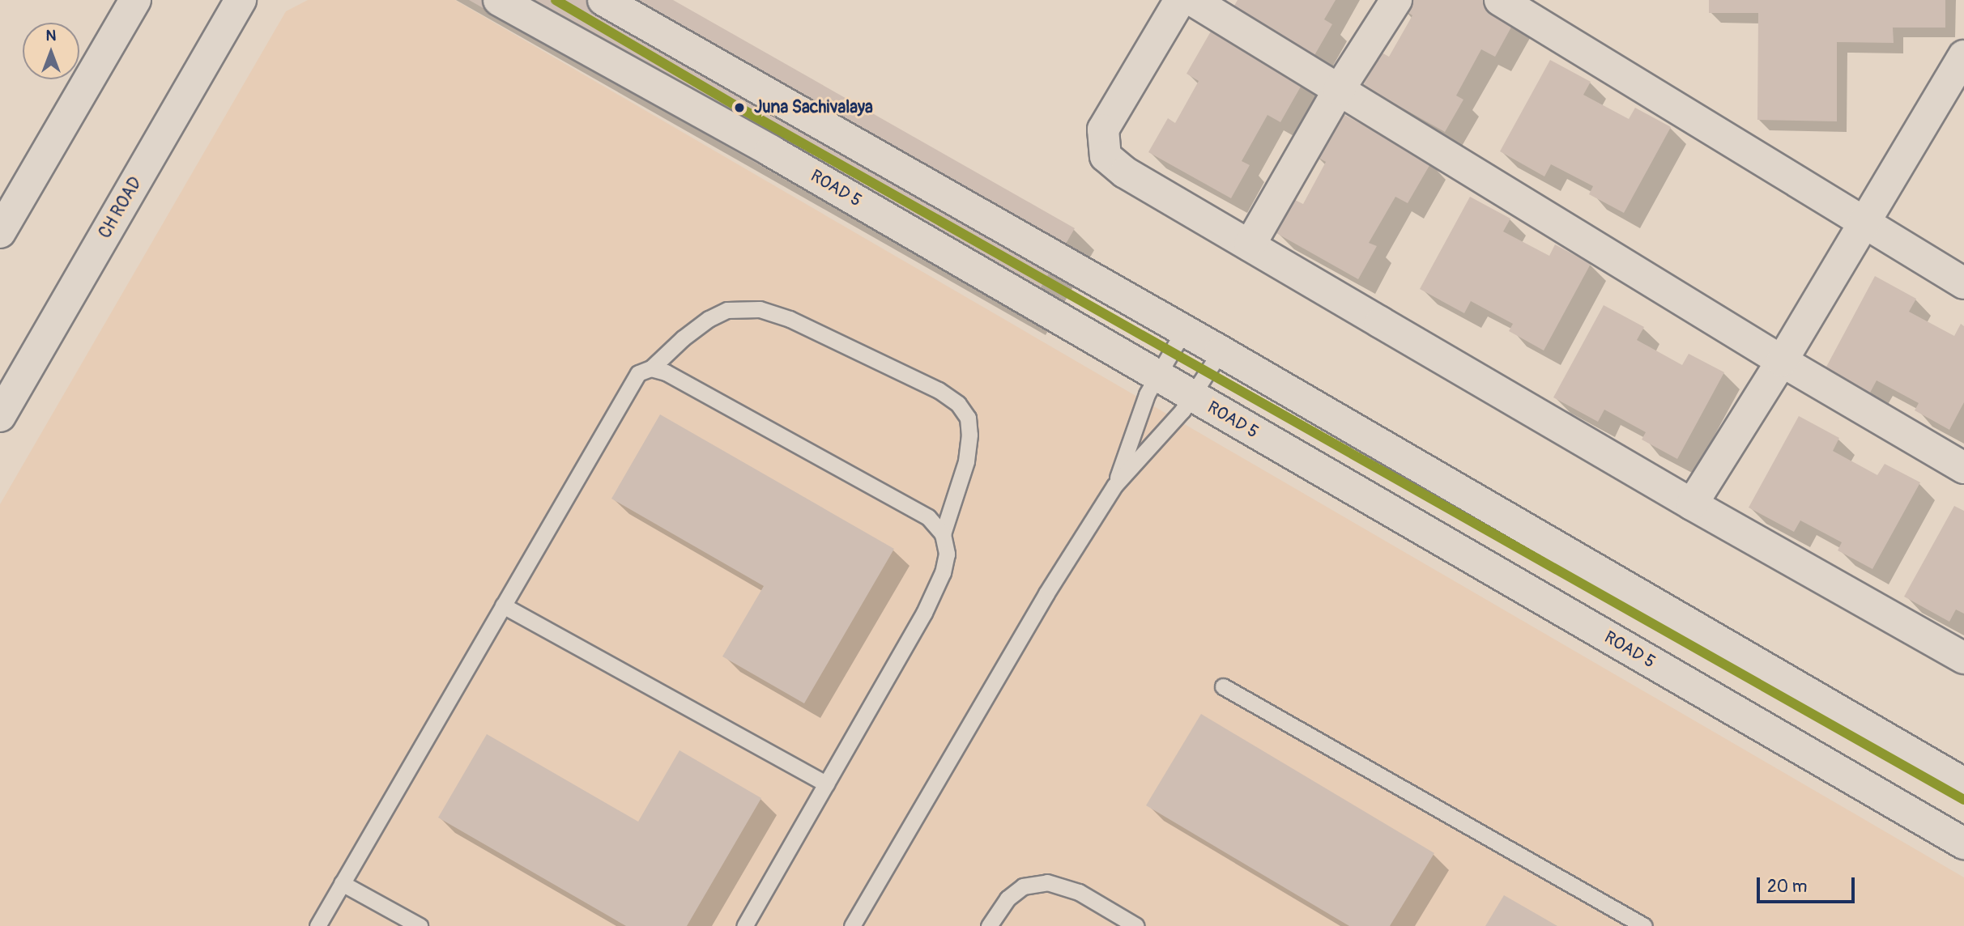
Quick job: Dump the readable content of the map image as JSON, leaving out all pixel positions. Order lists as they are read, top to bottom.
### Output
{
  "streets": {
    "street": ["ROAD 5", "CH ROAD"]
  },
  "places": ["Juna Sachivalaya"],
  "scale_bar": "20 m",
  "north": "top"
}
